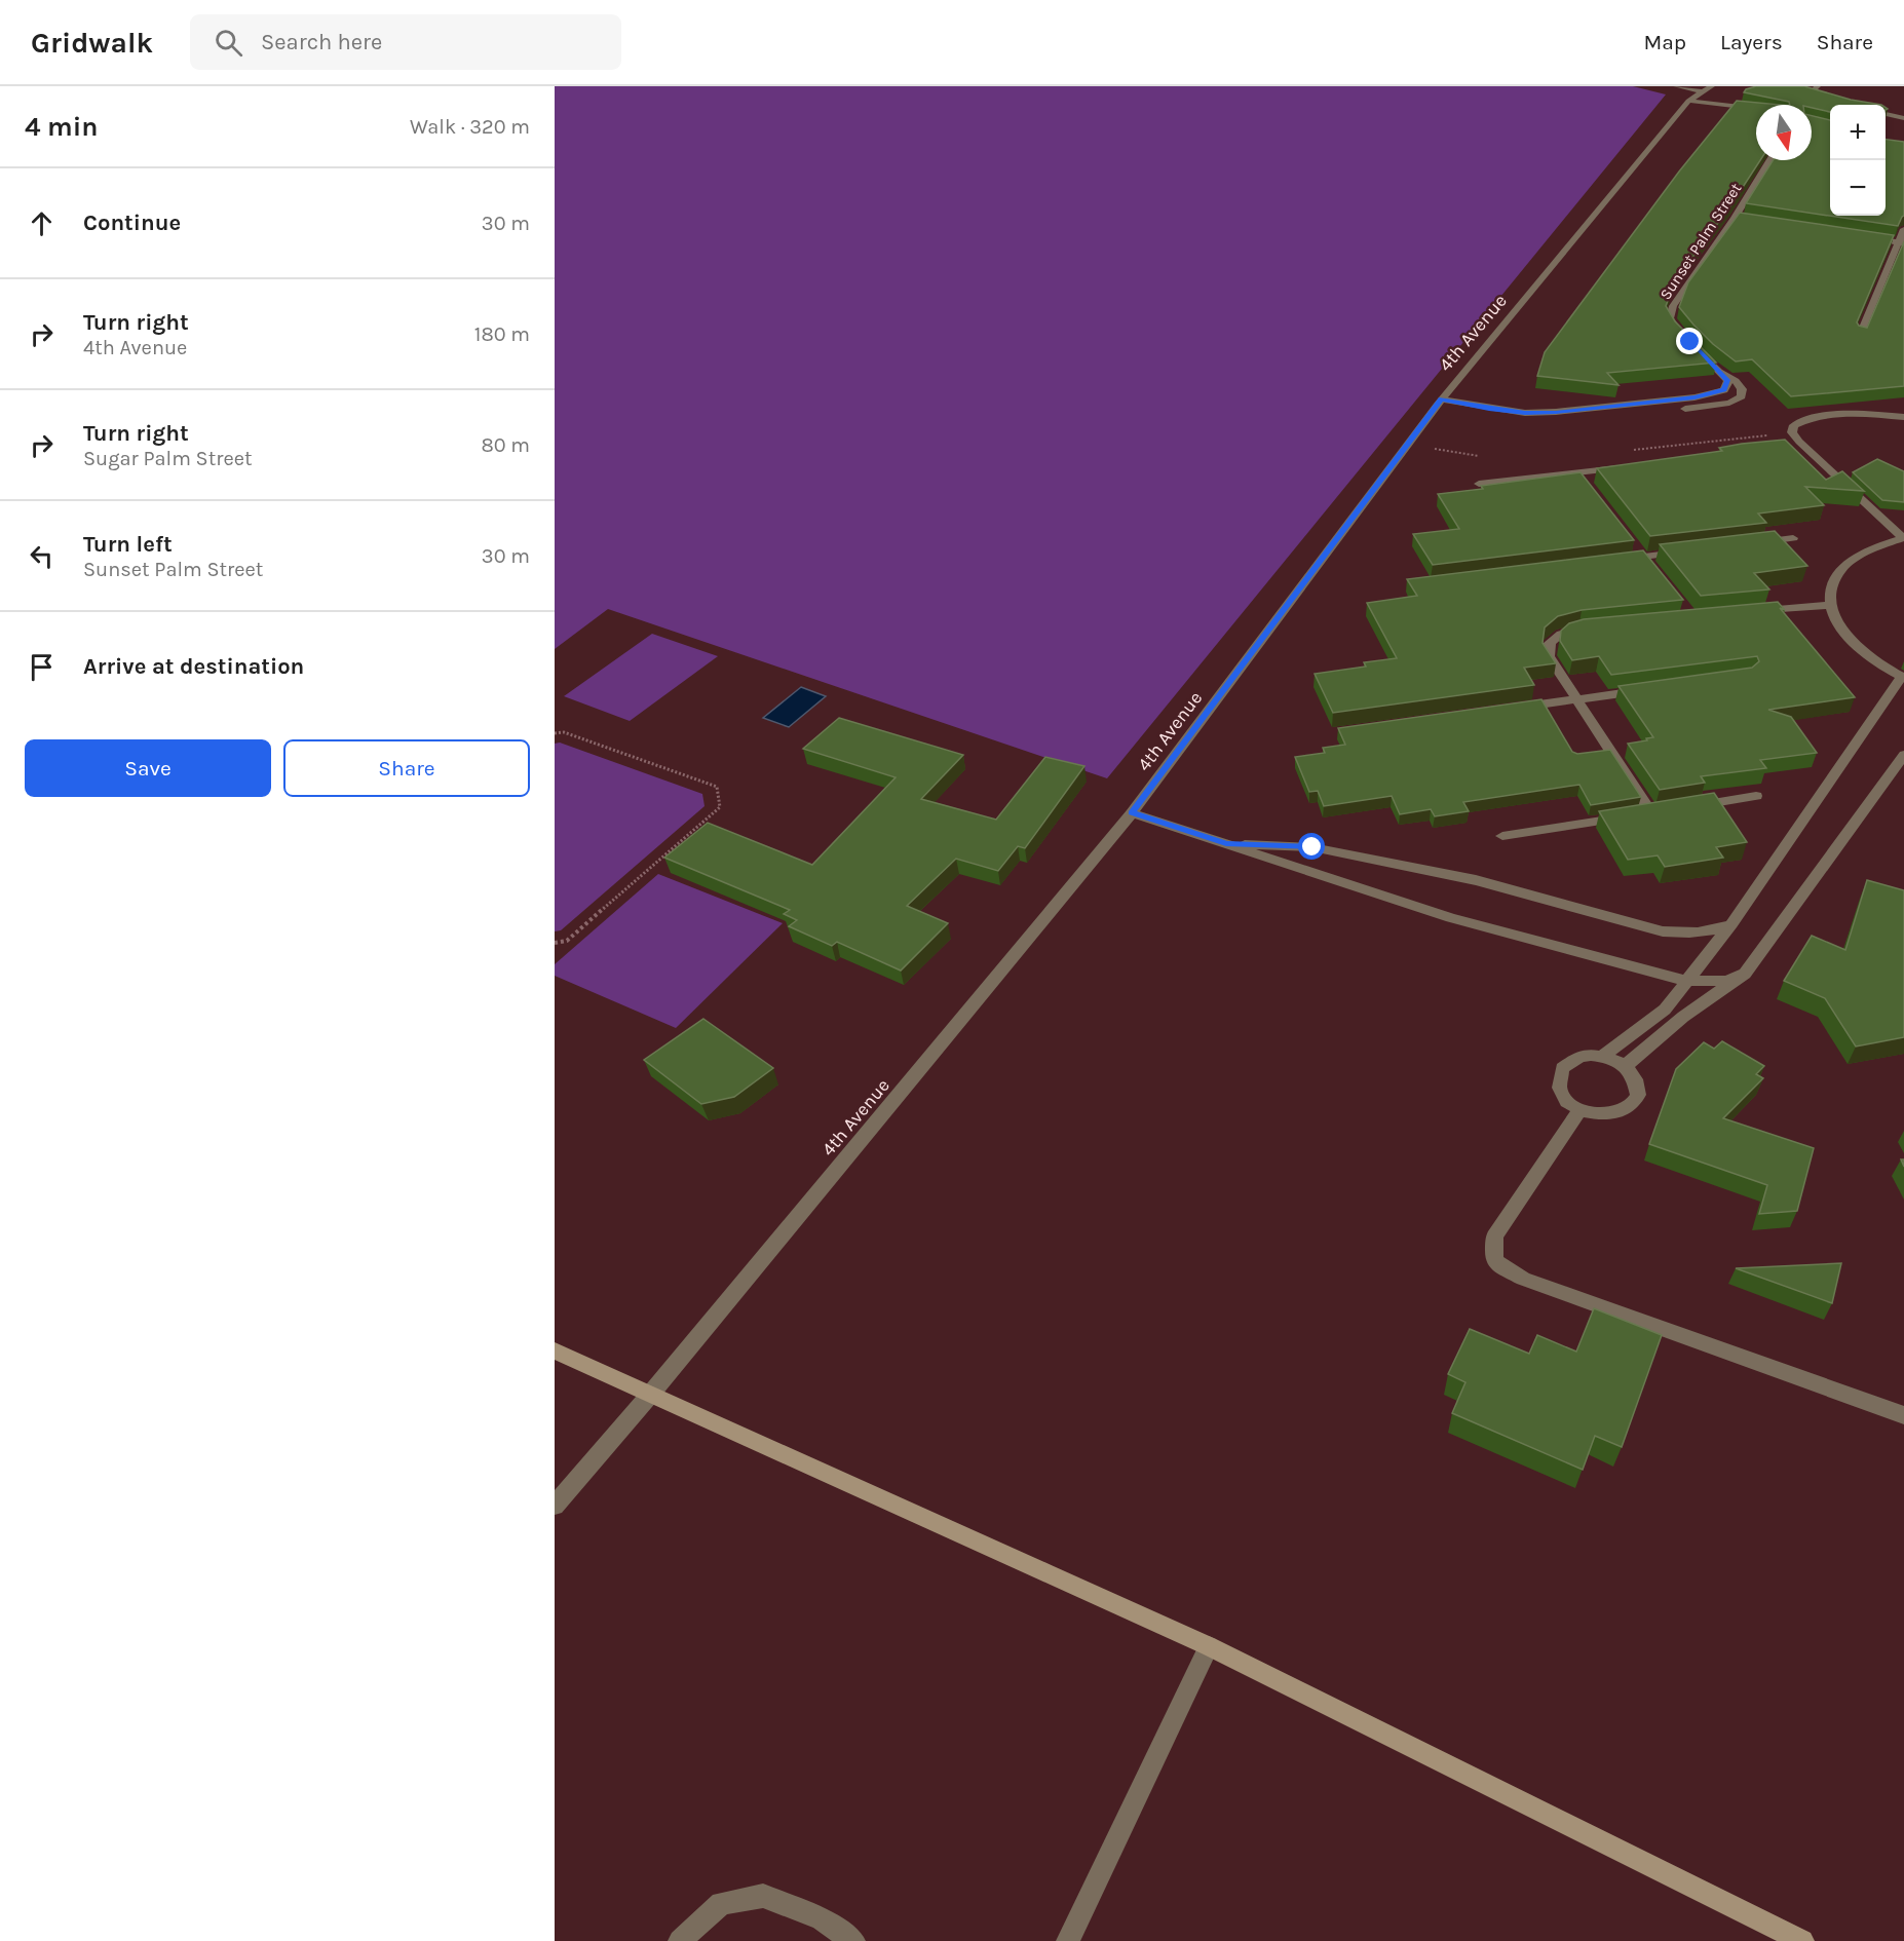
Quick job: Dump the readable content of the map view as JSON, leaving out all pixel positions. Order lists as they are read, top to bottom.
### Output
{
  "streets": {
    "street": ["Sunset Palm Street", "4th Avenue"]
  },
  "north": "bottom",
  "page": {
    "header": "Gridwalk",
    "search": "Search here",
    "nav": ["Map", "Layers", "Share"],
    "heading": ["4 min", "Walk · 320 m"],
    "map_buttons": ["+", "−"],
    "list": [
      ["Continue", "30 m"],
      ["Turn right", "4th Avenue", "180 m"],
      ["Turn right", "Sugar Palm Street", "80 m"],
      ["Turn left", "Sunset Palm Street", "30 m"],
      "Arrive at destination"
    ],
    "buttons": ["Save", "Share"]
  }
}
